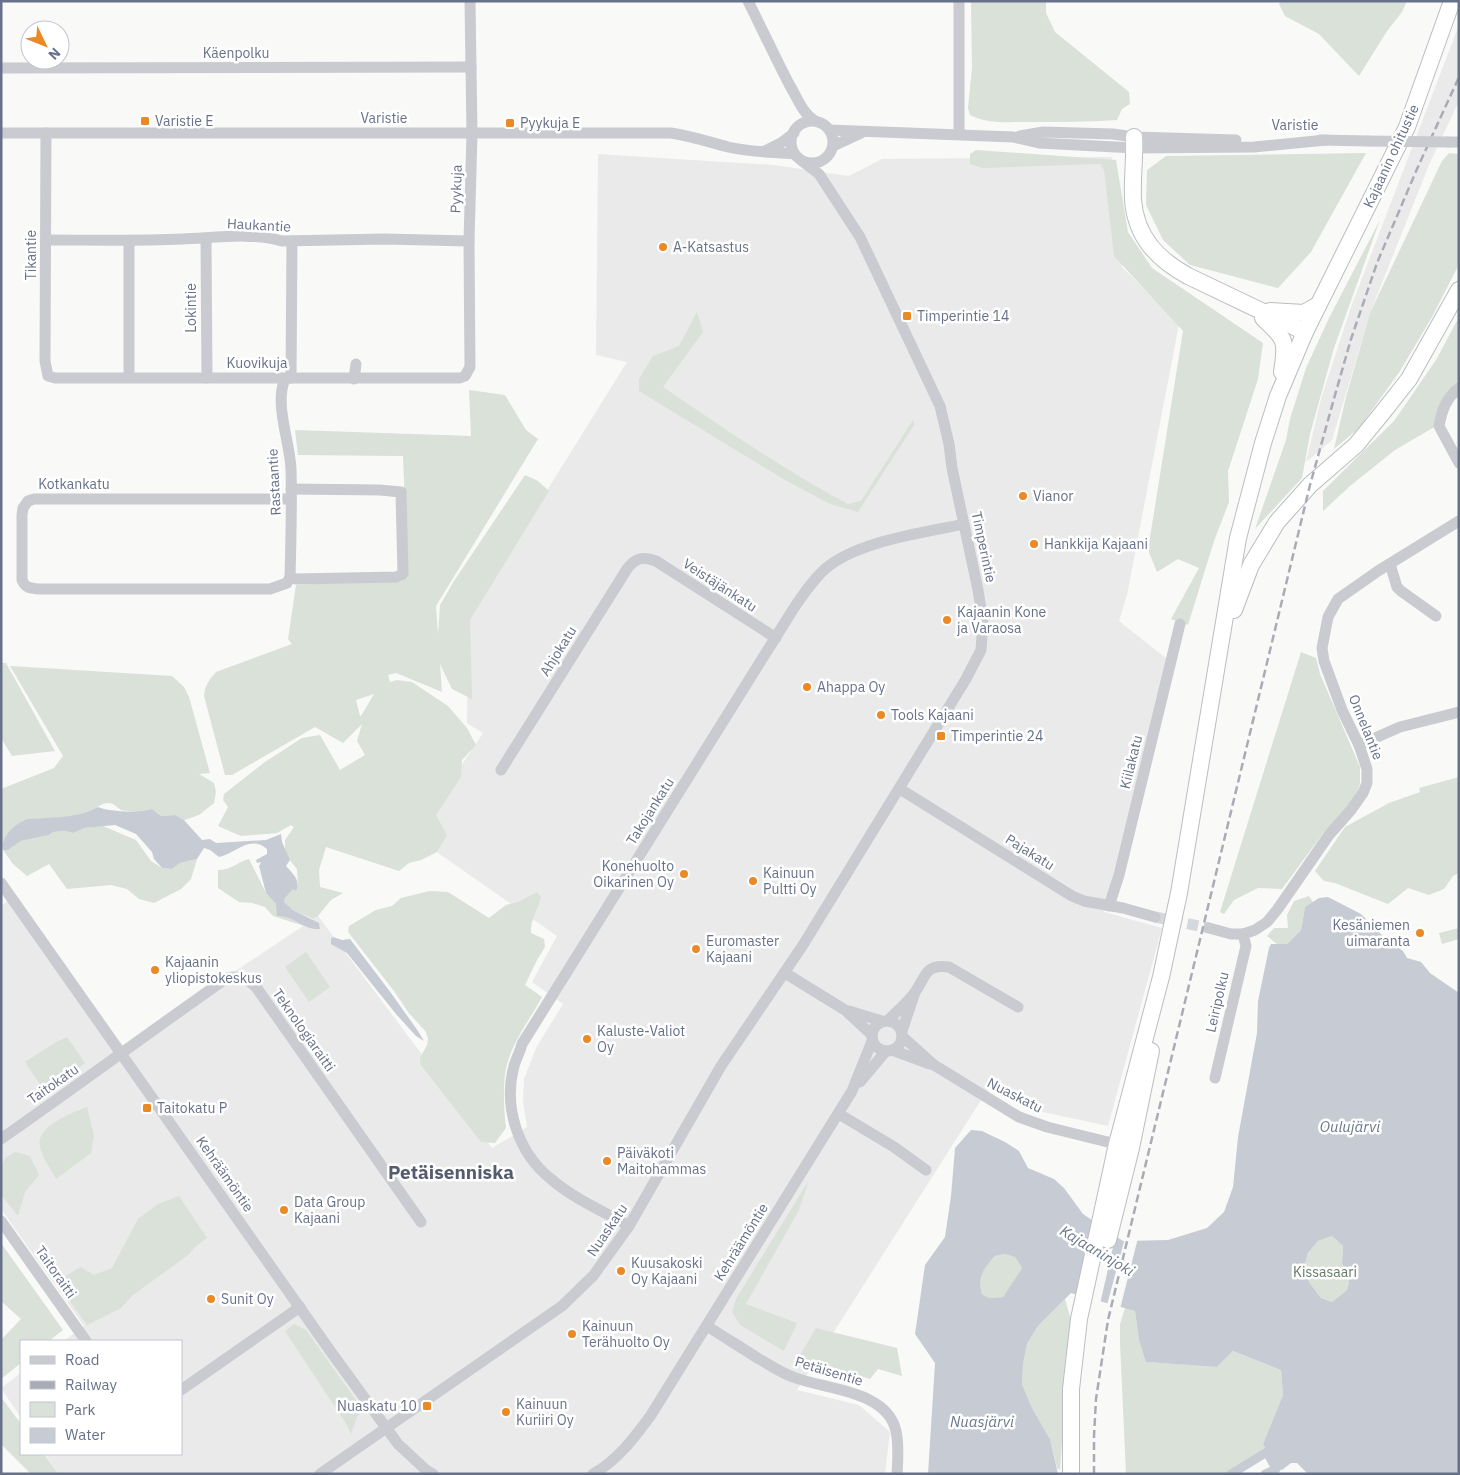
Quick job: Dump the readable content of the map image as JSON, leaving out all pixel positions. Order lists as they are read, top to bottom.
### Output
{
  "streets": {
    "highway": ["Kajaanin ohitustie"],
    "street": [
      "Käenpolku",
      "Varistie",
      "Pyykuja",
      "Haukantie",
      "Tikantie",
      "Lokintie",
      "Kuovikuja",
      "Rastaantie",
      "Kotkankatu",
      "Timperintie",
      "Veistäjänkatu",
      "Ahjokatu",
      "Onnelantie",
      "Kiilakatu",
      "Takojankatu",
      "Pajakatu",
      "Leiripolku",
      "Teknologiaraitti",
      "Taitokatu",
      "Nuaskatu",
      "Kehräämöntie",
      "Taitoraitti",
      "Petäisentie"
    ]
  },
  "crossings": [
    ["Käenpolku", "Pyykuja"],
    ["Varistie", "Pyykuja"],
    ["Varistie", "Tikantie"],
    ["Varistie", "Timperintie"],
    ["Pyykuja", "Haukantie"],
    ["Pyykuja", "Kuovikuja"],
    ["Haukantie", "Tikantie"],
    ["Haukantie", "Lokintie"],
    ["Haukantie", "Rastaantie"],
    ["Tikantie", "Kuovikuja"],
    ["Lokintie", "Kuovikuja"],
    ["Kuovikuja", "Rastaantie"],
    ["Rastaantie", "Kotkankatu"],
    ["Timperintie", "Takojankatu"],
    ["Timperintie", "Pajakatu"],
    ["Timperintie", "Nuaskatu"],
    ["Veistäjänkatu", "Ahjokatu"],
    ["Veistäjänkatu", "Takojankatu"],
    ["Onnelantie", "Leiripolku"],
    ["Kiilakatu", "Pajakatu"],
    ["Takojankatu", "Nuaskatu"],
    ["Teknologiaraitti", "Taitokatu"],
    ["Teknologiaraitti", "Kehräämöntie"],
    ["Taitokatu", "Kehräämöntie"],
    ["Nuaskatu", "Kehräämöntie"],
    ["Kehräämöntie", "Petäisentie"]
  ],
  "districts": ["Petäisenniska"],
  "water": ["Oulujärvi", "Kajaaninjoki", "Nuasjärvi"],
  "parks": ["Kissasaari"],
  "places": {
    "transit": [
      "Varistie E",
      "Pyykuja E",
      "Timperintie 14",
      "Timperintie 24",
      "Taitokatu P",
      "Nuaskatu 10"
    ],
    "other": [
      "A-Katsastus",
      "Vianor",
      "Hankkija Kajaani",
      "Kajaanin Kone ja Varaosa",
      "Ahappa Oy",
      "Tools Kajaani",
      "Konehuolto Oikarinen Oy",
      "Kainuun Pultti Oy",
      "Kesäniemen uimaranta",
      "Euromaster Kajaani",
      "Kajaanin yliopistokeskus",
      "Kaluste-Valiot Oy",
      "Päiväkoti Maitohammas",
      "Data Group Kajaani",
      "Kuusakoski Oy Kajaani",
      "Sunit Oy",
      "Kainuun Terähuolto Oy",
      "Kainuun Kuriiri Oy"
    ]
  },
  "legend": [
    "Road",
    "Railway",
    "Park",
    "Water"
  ],
  "north": "bottom right"
}
